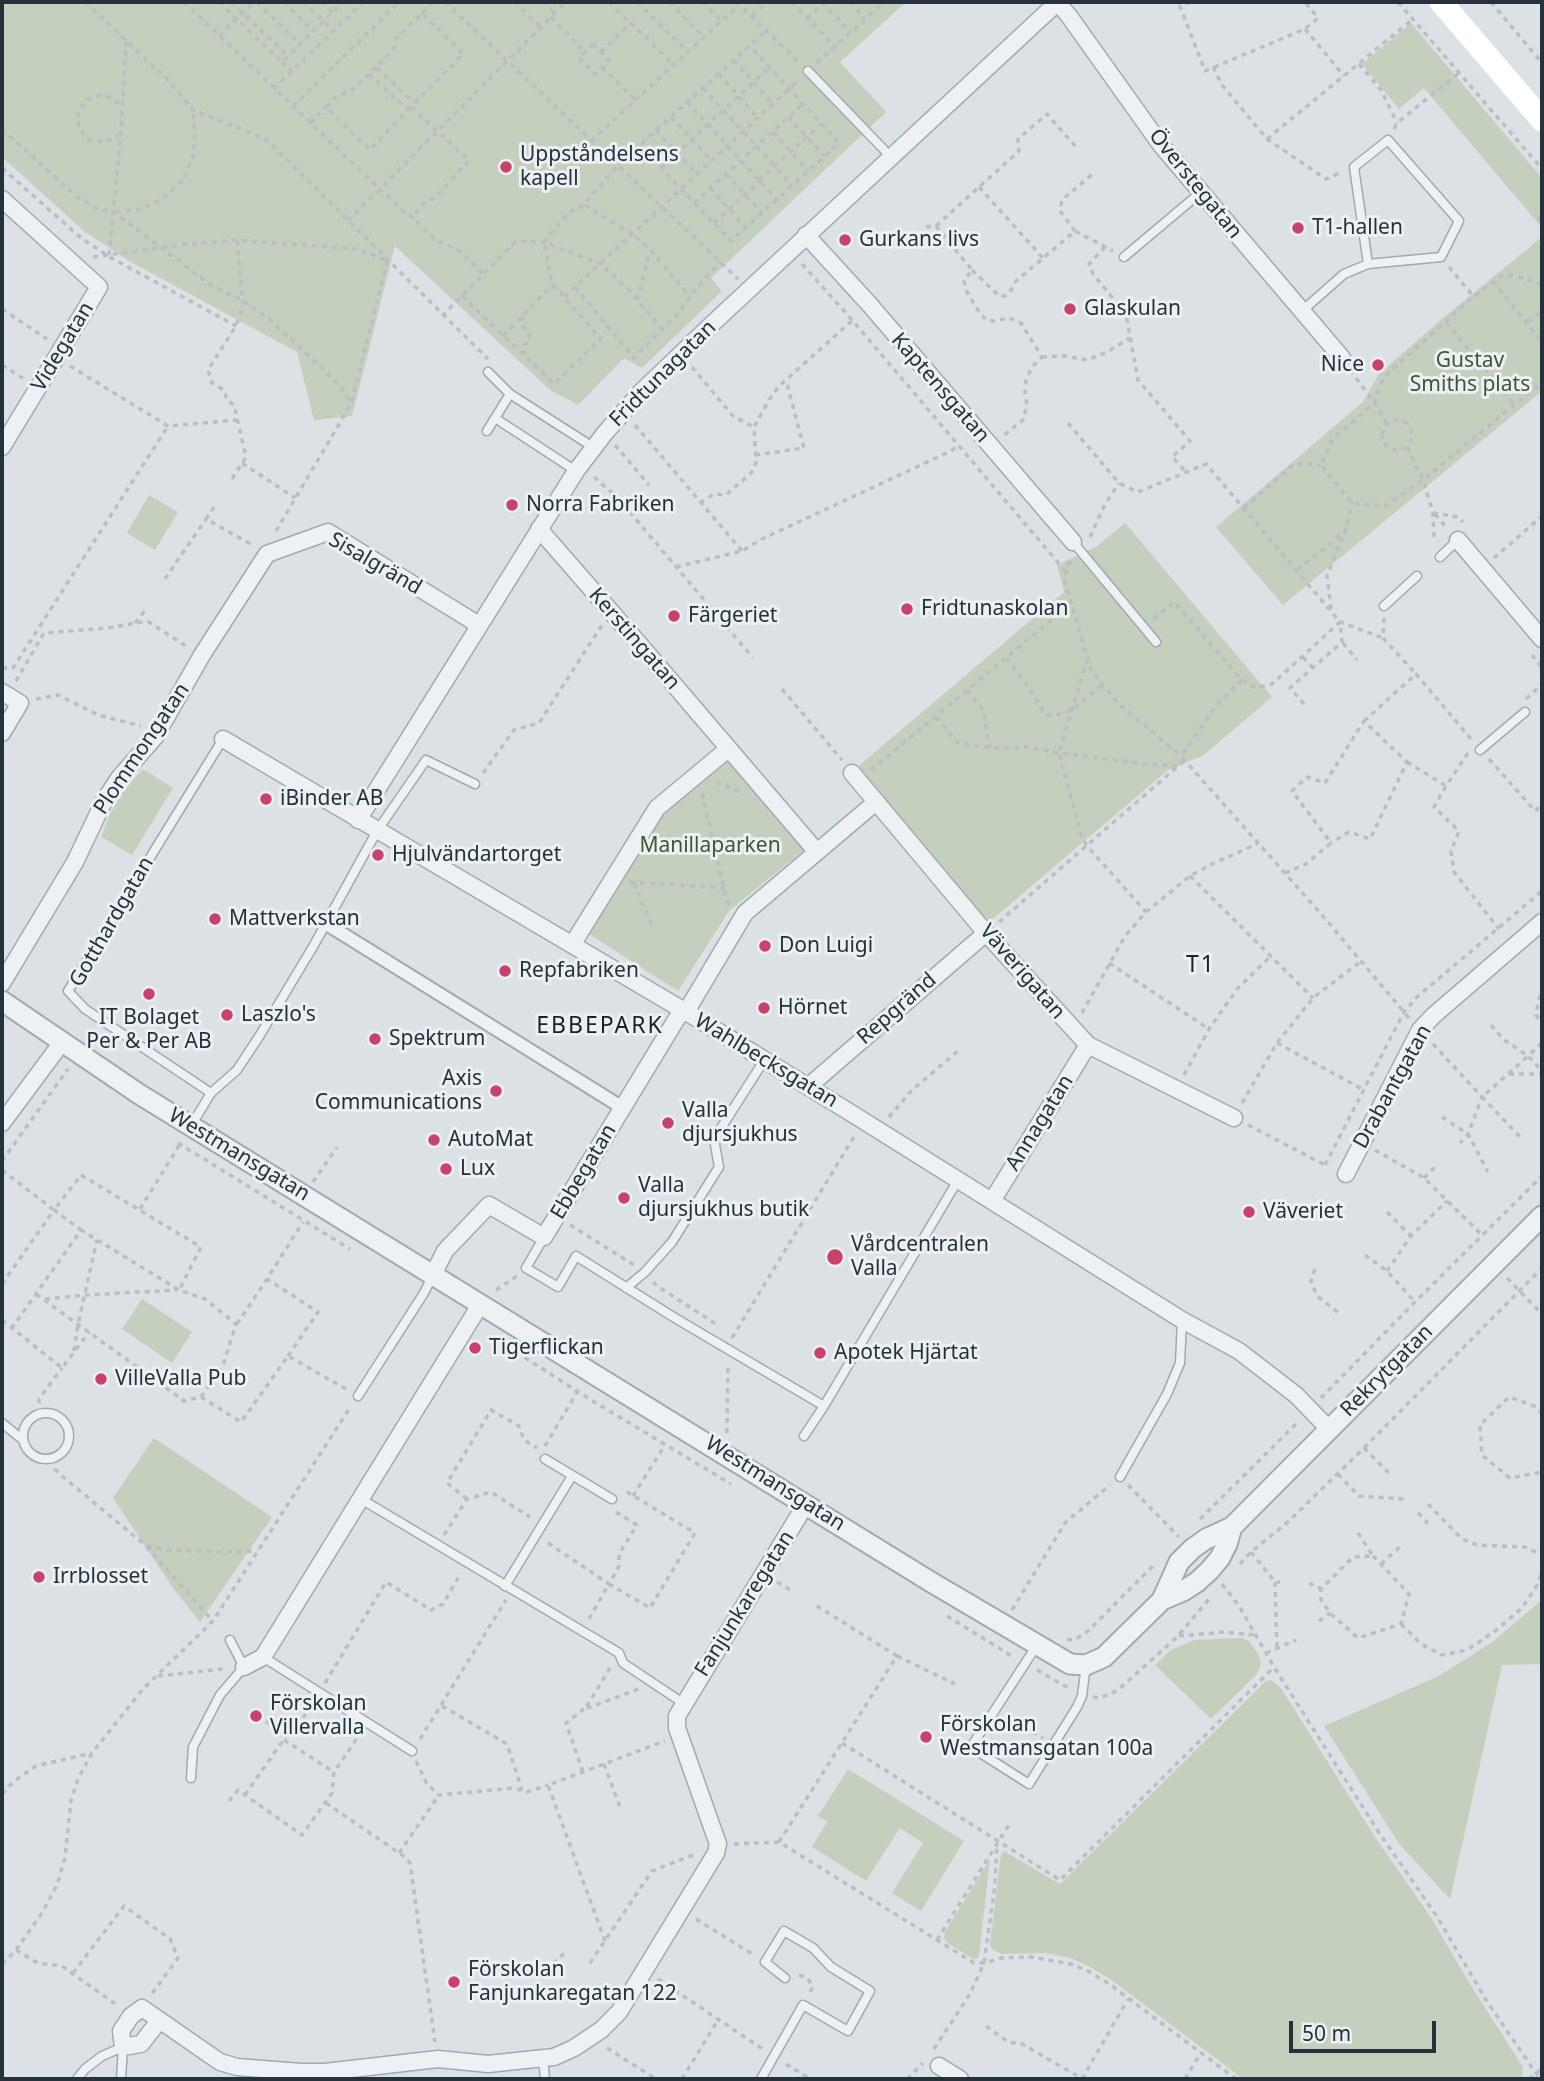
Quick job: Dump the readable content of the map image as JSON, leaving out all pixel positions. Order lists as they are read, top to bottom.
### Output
{
  "streets": {
    "street": [
      "Överstegatan",
      "Videgatan",
      "Fridtunagatan",
      "Kaptensgatan",
      "Sisalgränd",
      "Kerstingatan",
      "Plommongatan",
      "Väverigatan",
      "Repgränd",
      "Wahlbecksgatan",
      "Drabantgatan",
      "Annagatan",
      "Westmansgatan",
      "Ebbegatan",
      "Rekrytgatan",
      "Fanjunkaregatan"
    ],
    "lane": ["Gotthardgatan"]
  },
  "crossings": [
    ["Överstegatan", "Fridtunagatan"],
    ["Fridtunagatan", "Kaptensgatan"],
    ["Fridtunagatan", "Sisalgränd"],
    ["Fridtunagatan", "Kerstingatan"],
    ["Fridtunagatan", "Wahlbecksgatan"],
    ["Sisalgränd", "Plommongatan"],
    ["Kerstingatan", "Ebbegatan"],
    ["Gotthardgatan", "Wahlbecksgatan"],
    ["Väverigatan", "Repgränd"],
    ["Väverigatan", "Annagatan"],
    ["Väverigatan", "Ebbegatan"],
    ["Repgränd", "Wahlbecksgatan"],
    ["Wahlbecksgatan", "Annagatan"],
    ["Wahlbecksgatan", "Ebbegatan"],
    ["Wahlbecksgatan", "Rekrytgatan"],
    ["Westmansgatan", "Ebbegatan"],
    ["Westmansgatan", "Rekrytgatan"],
    ["Westmansgatan", "Fanjunkaregatan"]
  ],
  "districts": ["T1", "EBBEPARK"],
  "parks": ["Gustav Smiths plats", "Manillaparken"],
  "places": [
    "Uppståndelsens kapell",
    "T1-hallen",
    "Gurkans livs",
    "Glaskulan",
    "Nice",
    "Norra Fabriken",
    "Fridtunaskolan",
    "Färgeriet",
    "iBinder AB",
    "Hjulvändartorget",
    "Mattverkstan",
    "Don Luigi",
    "Repfabriken",
    "IT Bolaget Per & Per AB",
    "Hörnet",
    "Laszlo's",
    "Spektrum",
    "Axis Communications",
    "Valla djursjukhus",
    "AutoMat",
    "Lux",
    "Valla djursjukhus butik",
    "Väveriet",
    "Vårdcentralen Valla",
    "Tigerflickan",
    "Apotek Hjärtat",
    "VilleValla Pub",
    "Irrblosset",
    "Förskolan Villervalla",
    "Förskolan Westmansgatan 100a",
    "Förskolan Fanjunkaregatan 122"
  ],
  "scale_bar": "50 m"
}
